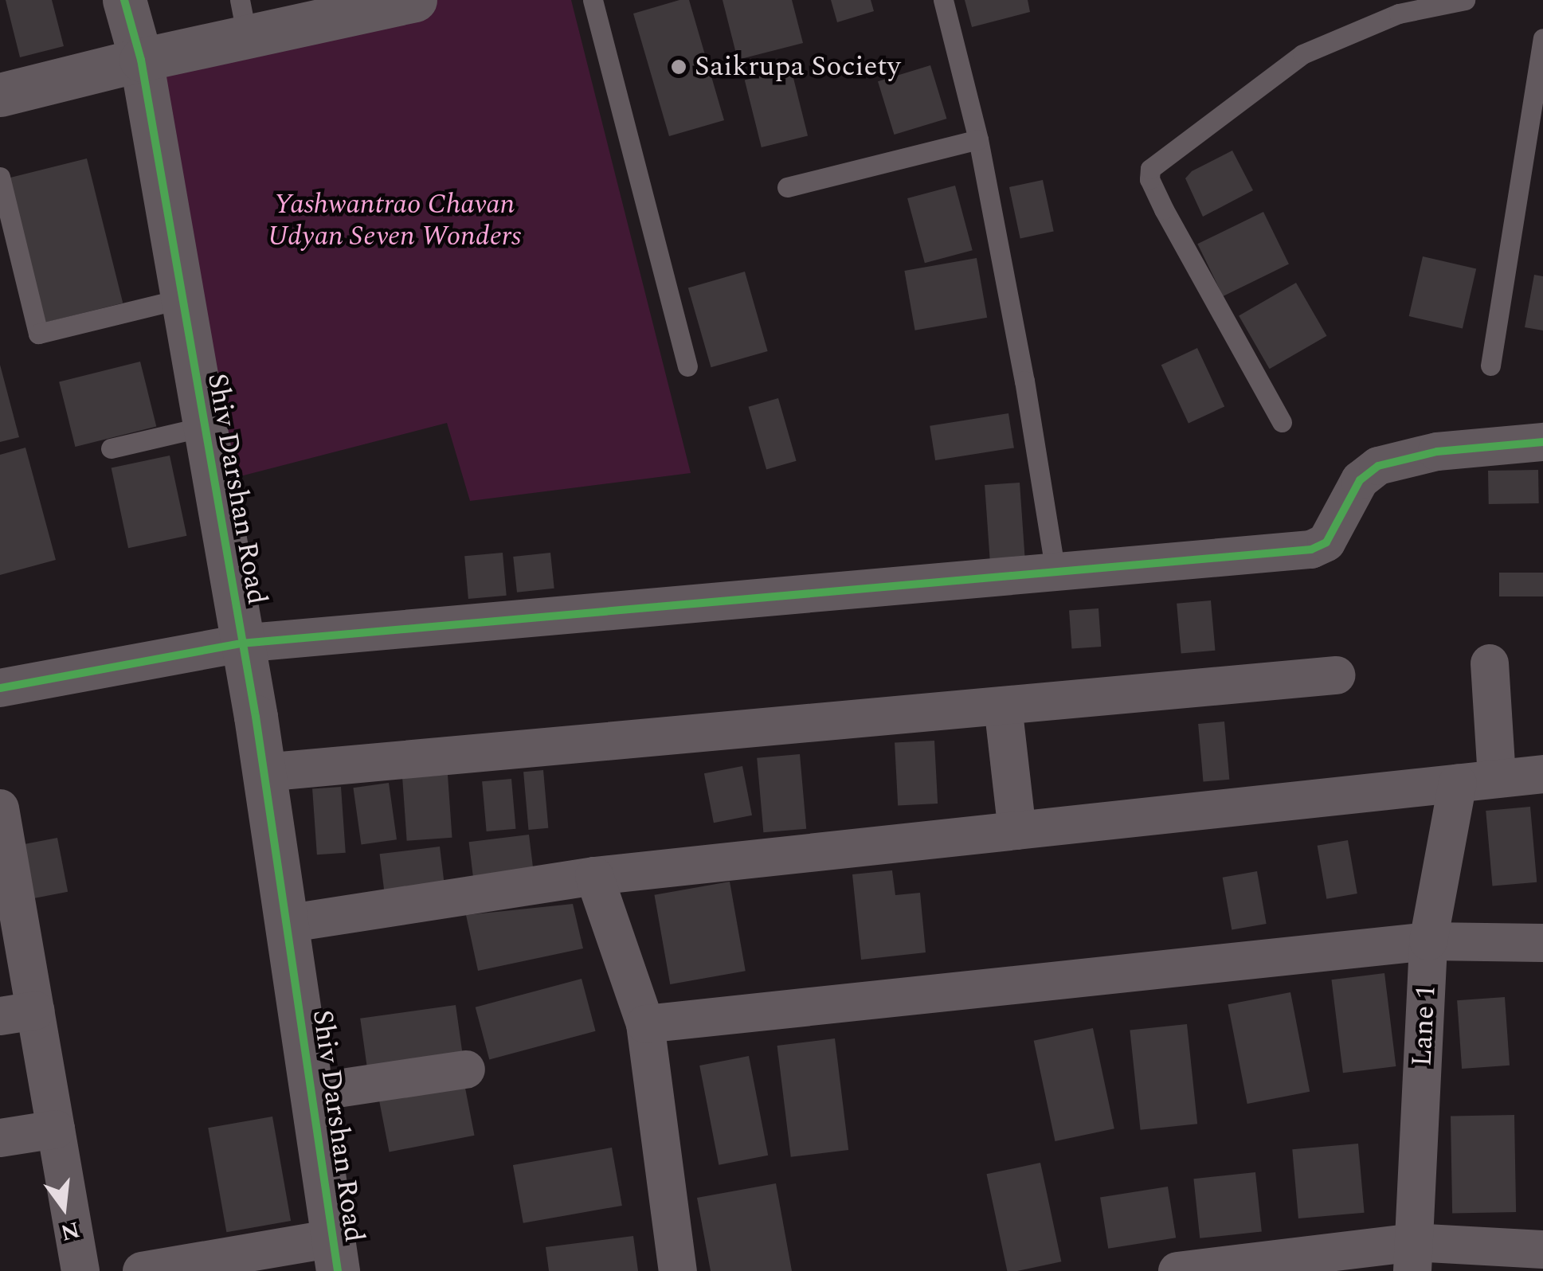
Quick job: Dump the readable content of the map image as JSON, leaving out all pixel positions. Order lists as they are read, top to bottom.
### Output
{
  "streets": {
    "street": ["Shiv Darshan Road", "Lane 1"]
  },
  "parks": ["Yashwantrao Chavan Udyan Seven Wonders"],
  "places": ["Saikrupa Society"],
  "north": "bottom"
}
